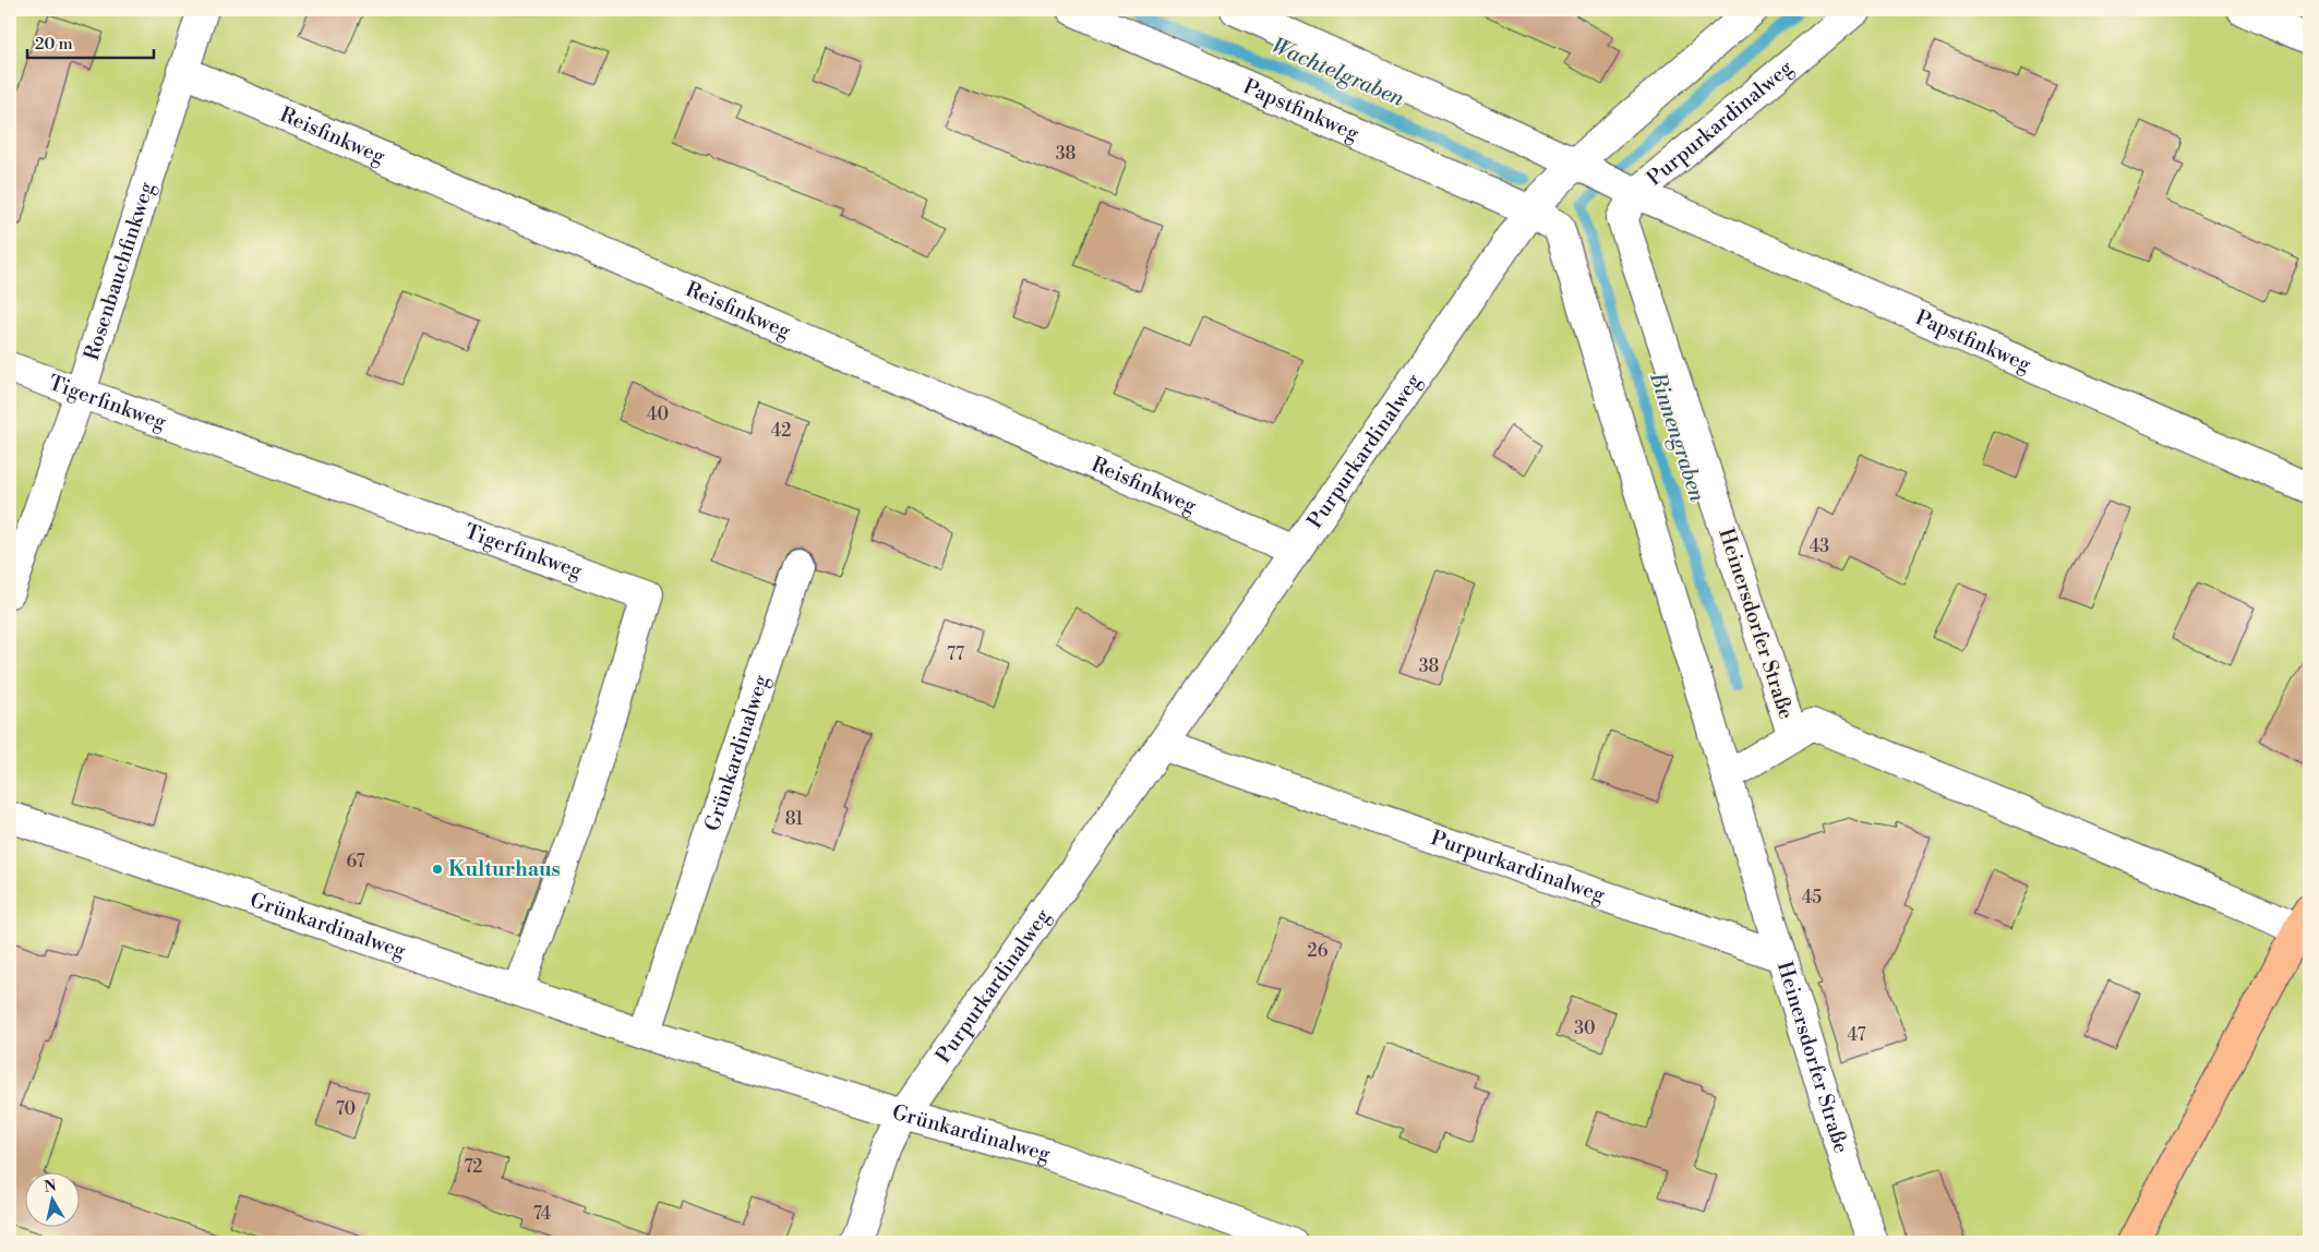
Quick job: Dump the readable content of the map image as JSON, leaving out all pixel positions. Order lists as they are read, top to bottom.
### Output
{
  "streets": {
    "lane": [
      "Papstfinkweg",
      "Purpurkardinalweg",
      "Reisfinkweg",
      "Rosenbauchfinkweg",
      "Tigerfinkweg",
      "Heinersdorfer Straße",
      "Grünkardinalweg"
    ]
  },
  "crossings": [
    ["Papstfinkweg", "Purpurkardinalweg"],
    ["Papstfinkweg", "Heinersdorfer Straße"],
    ["Purpurkardinalweg", "Reisfinkweg"],
    ["Purpurkardinalweg", "Heinersdorfer Straße"],
    ["Purpurkardinalweg", "Grünkardinalweg"],
    ["Reisfinkweg", "Rosenbauchfinkweg"],
    ["Rosenbauchfinkweg", "Tigerfinkweg"],
    ["Tigerfinkweg", "Grünkardinalweg"]
  ],
  "water": ["Wachtelgraben", "Binnengraben"],
  "places": ["Kulturhaus"],
  "house_numbers": [
    "38",
    "40",
    "42",
    "43",
    "77",
    "38",
    "81",
    "67",
    "45",
    "26",
    "30",
    "47",
    "70",
    "72",
    "74"
  ],
  "scale_bar": "20 m",
  "north": "top"
}
